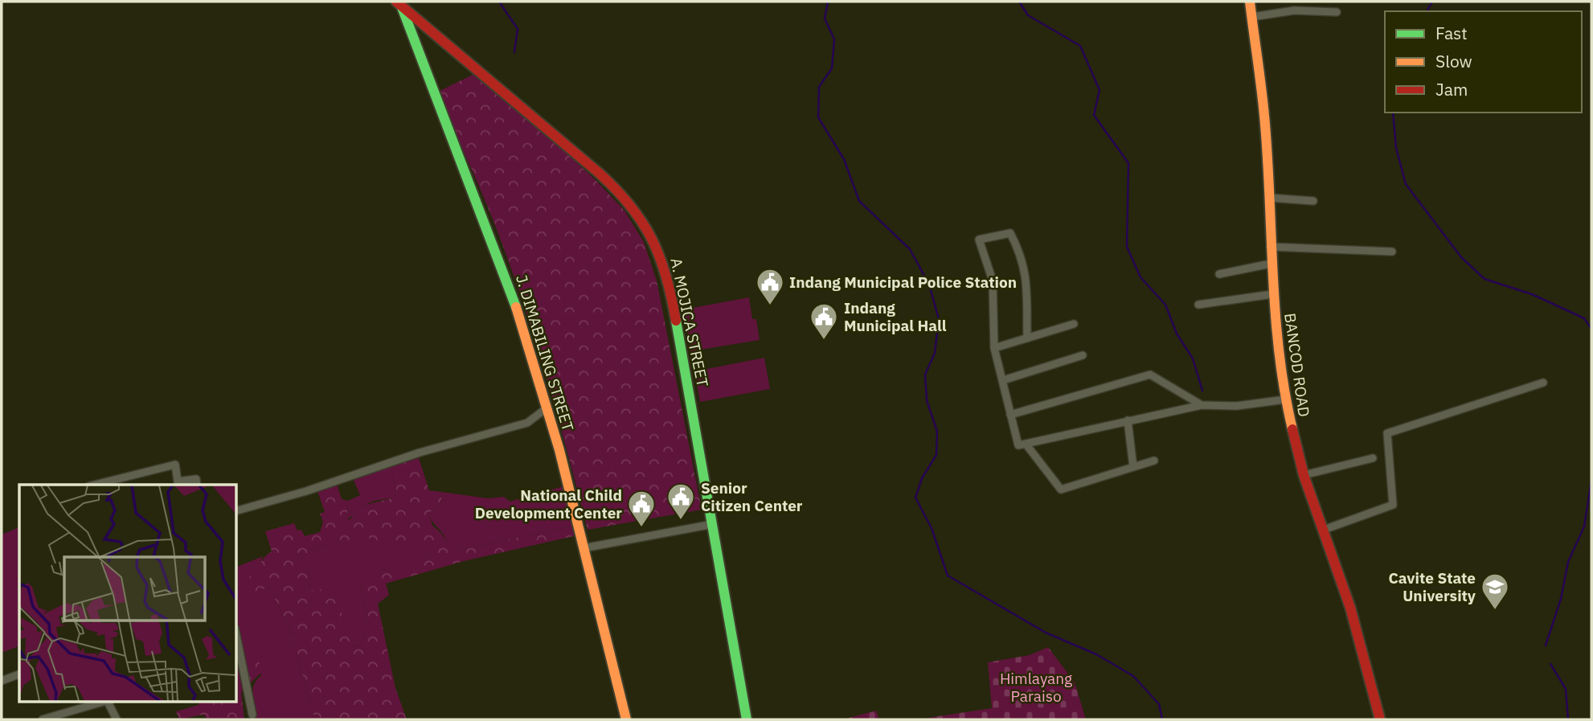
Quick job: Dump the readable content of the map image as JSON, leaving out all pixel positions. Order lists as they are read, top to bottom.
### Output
{
  "streets": {
    "street": ["A. MOJICA STREET", "J. DIMABILING STREET", "BANCOD ROAD"]
  },
  "crossings": [
    ["A. MOJICA STREET", "J. DIMABILING STREET"]
  ],
  "parks": ["Himlayang Paraiso"],
  "places": {
    "public building": [
      "Indang Municipal Police Station",
      "Indang Municipal Hall",
      "Senior Citizen Center",
      "National Child Development Center"
    ],
    "school or university": ["Cavite State University"]
  },
  "legend": ["Fast", "Slow", "Jam"]
}
